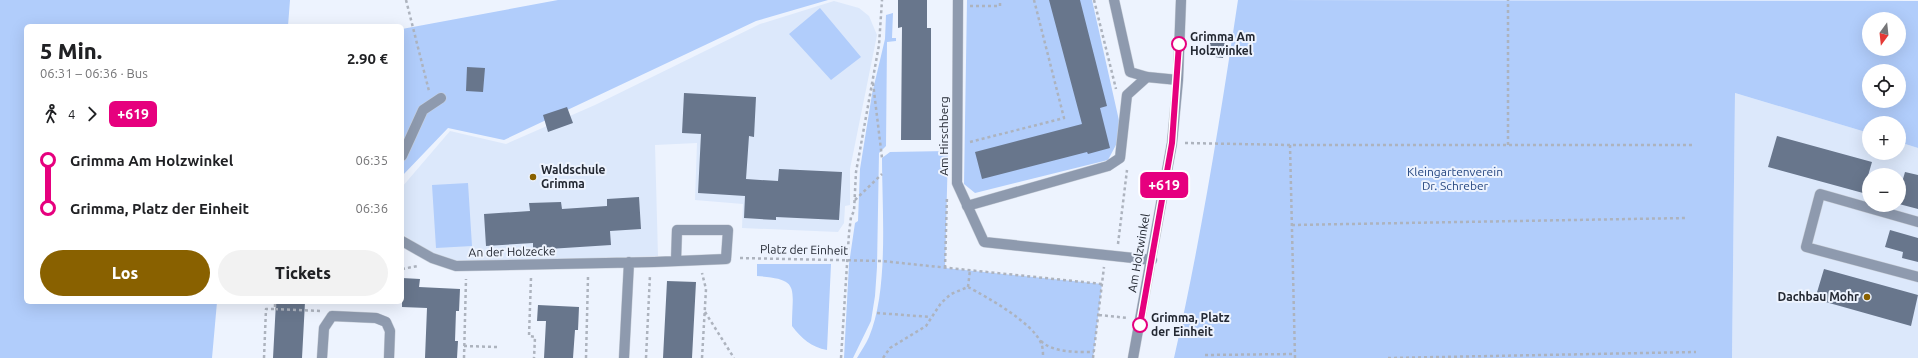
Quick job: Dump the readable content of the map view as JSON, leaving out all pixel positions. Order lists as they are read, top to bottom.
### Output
{
  "streets": {
    "street": ["Am Hirschberg", "An der Holzecke", "Am Holzwinkel"],
    "path": ["Platz der Einheit"]
  },
  "crossings": [
    ["Am Hirschberg", "Am Holzwinkel"],
    ["Platz der Einheit", "An der Holzecke"]
  ],
  "parks": ["Kleingartenverein Dr. Schreber"],
  "places": [
    "Grimma Am Holzwinkel",
    "Waldschule Grimma",
    "Dachbau Mohr",
    "Grimma, Platz der Einheit"
  ],
  "lines": ["bus line +619"],
  "north": "bottom",
  "page": {
    "on_map": "+619",
    "map_buttons": ["+", "−"],
    "heading": ["5 Min.", "06:31 – 06:36 · Bus", "2.90 €"],
    "legs": ["4", "+619"],
    "list": [
      {
        "name": "Grimma Am Holzwinkel",
        "value": "06:35"
      },
      {
        "name": "Grimma, Platz der Einheit",
        "value": "06:36"
      }
    ],
    "buttons": ["Los", "Tickets"]
  }
}
